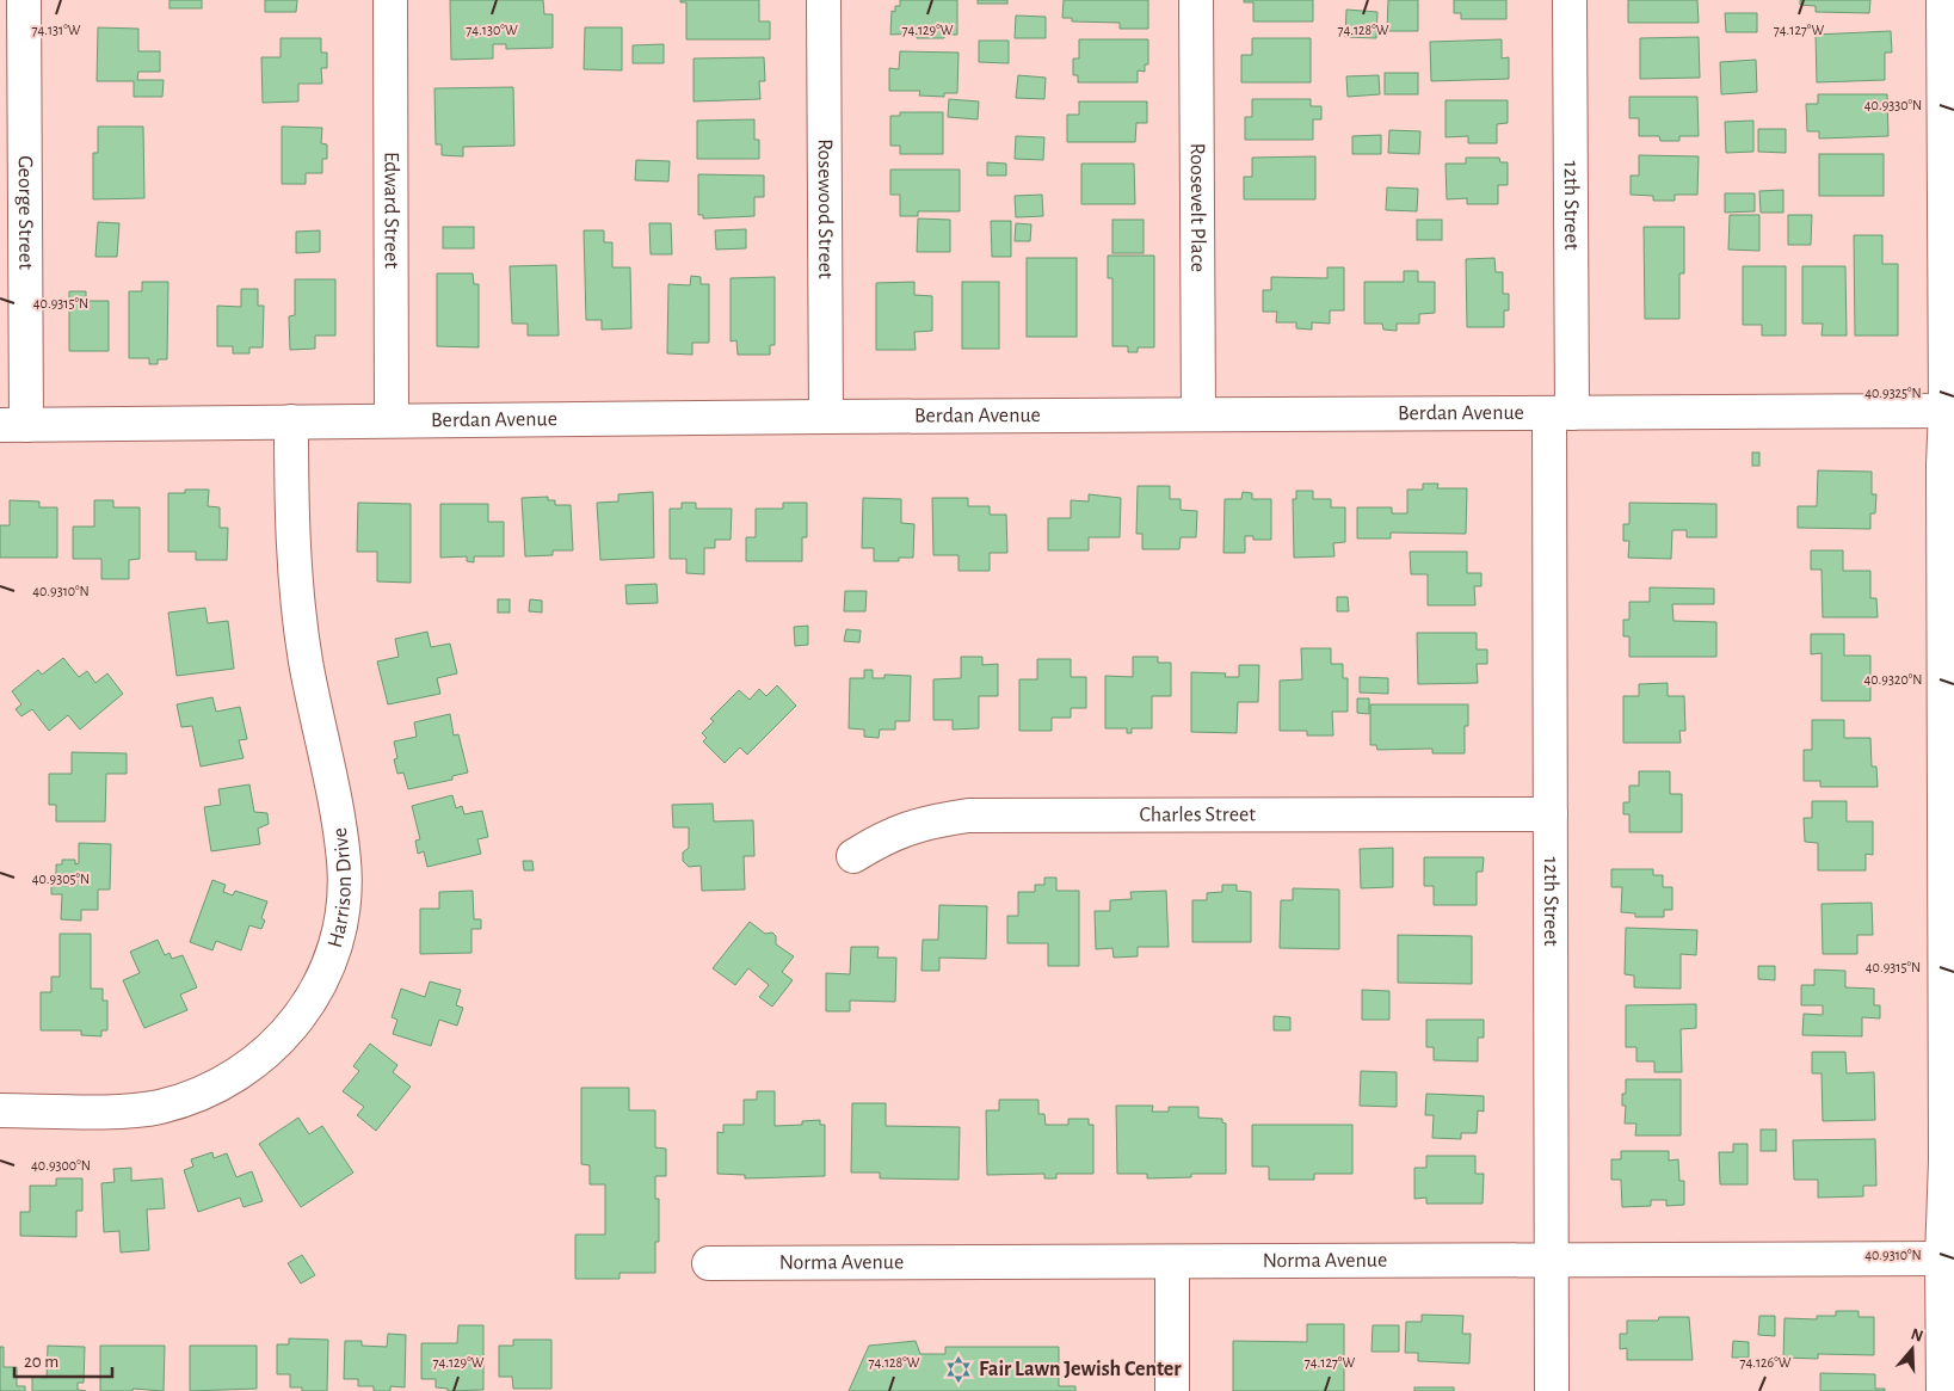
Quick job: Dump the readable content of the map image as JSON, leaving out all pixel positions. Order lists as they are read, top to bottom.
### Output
{
  "streets": {
    "street": [
      "12th Street",
      "Rosewood Street",
      "Roosevelt Place",
      "Edward Street",
      "George Street",
      "Berdan Avenue",
      "Charles Street",
      "Harrison Drive",
      "Norma Avenue"
    ]
  },
  "crossings": [
    ["12th Street", "Berdan Avenue"],
    ["12th Street", "Charles Street"],
    ["12th Street", "Norma Avenue"],
    ["Rosewood Street", "Berdan Avenue"],
    ["Roosevelt Place", "Berdan Avenue"],
    ["Edward Street", "Berdan Avenue"],
    ["George Street", "Berdan Avenue"],
    ["Berdan Avenue", "Harrison Drive"]
  ],
  "places": {
    "synagogue": ["Fair Lawn Jewish Center"]
  },
  "scale_bar": "20 m",
  "north": "top",
  "coordinates": [
    "74.130°W",
    "74.129°W",
    "74.128°W",
    "74.131°W",
    "74.127°W",
    "40.9330°N",
    "40.9315°N",
    "40.9325°N",
    "40.9310°N",
    "40.9320°N",
    "40.9305°N",
    "40.9300°N",
    "74.126°W"
  ]
}
